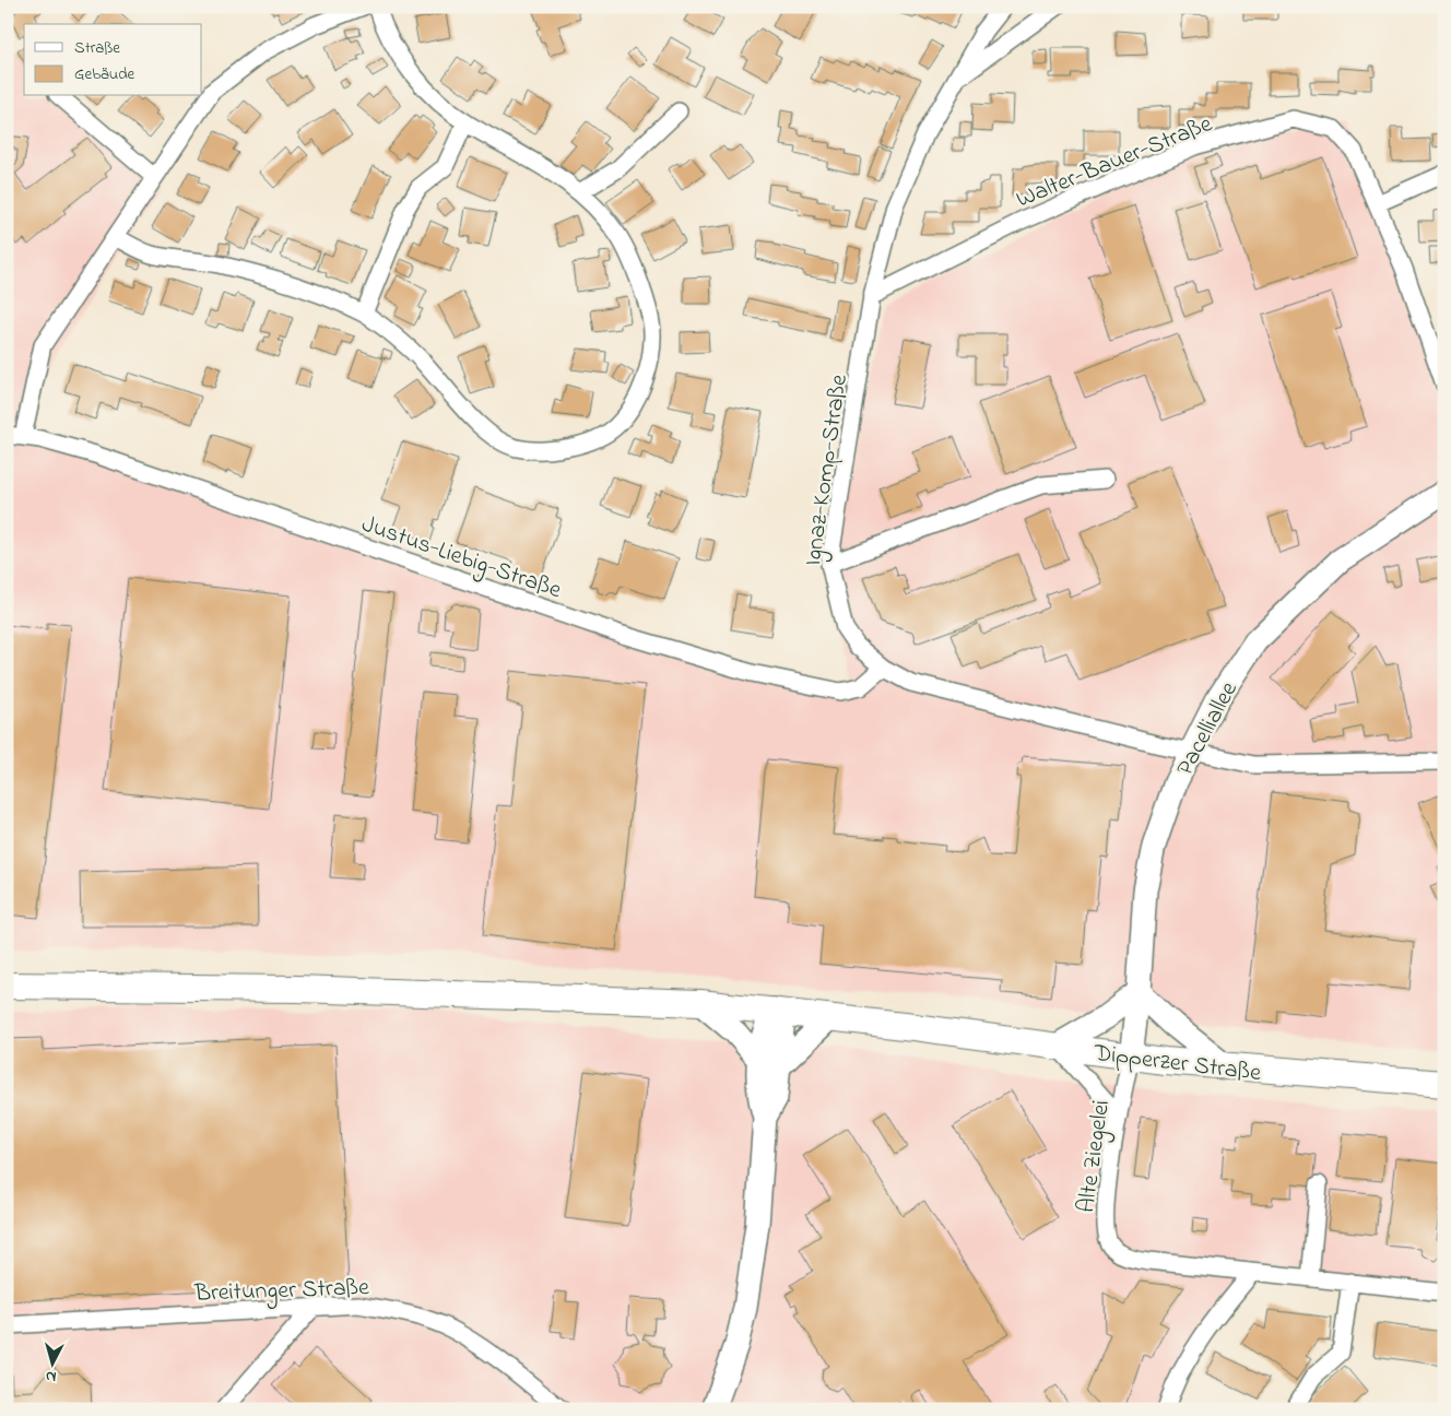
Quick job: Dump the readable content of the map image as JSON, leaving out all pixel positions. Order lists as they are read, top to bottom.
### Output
{
  "streets": {
    "main road": ["Pacelliallee", "Dipperzer Straße"],
    "street": [
      "Walter-Bauer-Straße",
      "Ignaz-Komp-Straße",
      "Justus-Liebig-Straße",
      "Alte Ziegelei",
      "Breitunger Straße"
    ]
  },
  "crossings": [
    ["Walter-Bauer-Straße", "Ignaz-Komp-Straße"],
    ["Ignaz-Komp-Straße", "Justus-Liebig-Straße"],
    ["Ignaz-Komp-Straße", "Pacelliallee"],
    ["Pacelliallee", "Dipperzer Straße"],
    ["Pacelliallee", "Alte Ziegelei"],
    ["Dipperzer Straße", "Alte Ziegelei"]
  ],
  "legend": ["Straße", "Gebäude"],
  "north": "bottom"
}
